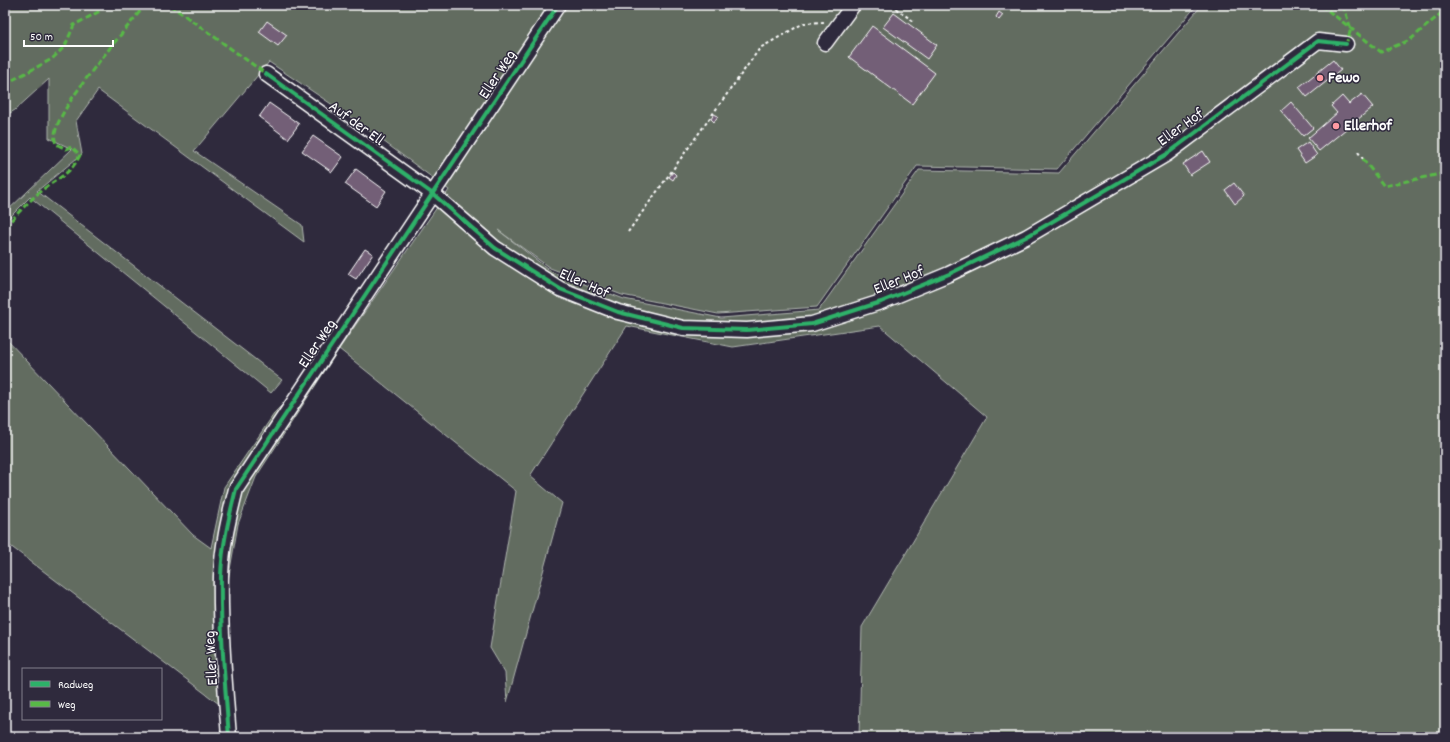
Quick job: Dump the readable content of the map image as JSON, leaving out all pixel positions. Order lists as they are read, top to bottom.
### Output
{
  "streets": {
    "street": ["Eller Weg", "Auf der Ell", "Eller Hof"]
  },
  "crossings": [
    ["Eller Weg", "Auf der Ell"],
    ["Eller Weg", "Eller Hof"],
    ["Auf der Ell", "Eller Hof"]
  ],
  "places": ["Fewo", "Ellerhof"],
  "legend": ["Radweg", "Weg"],
  "scale_bar": "50 m"
}
